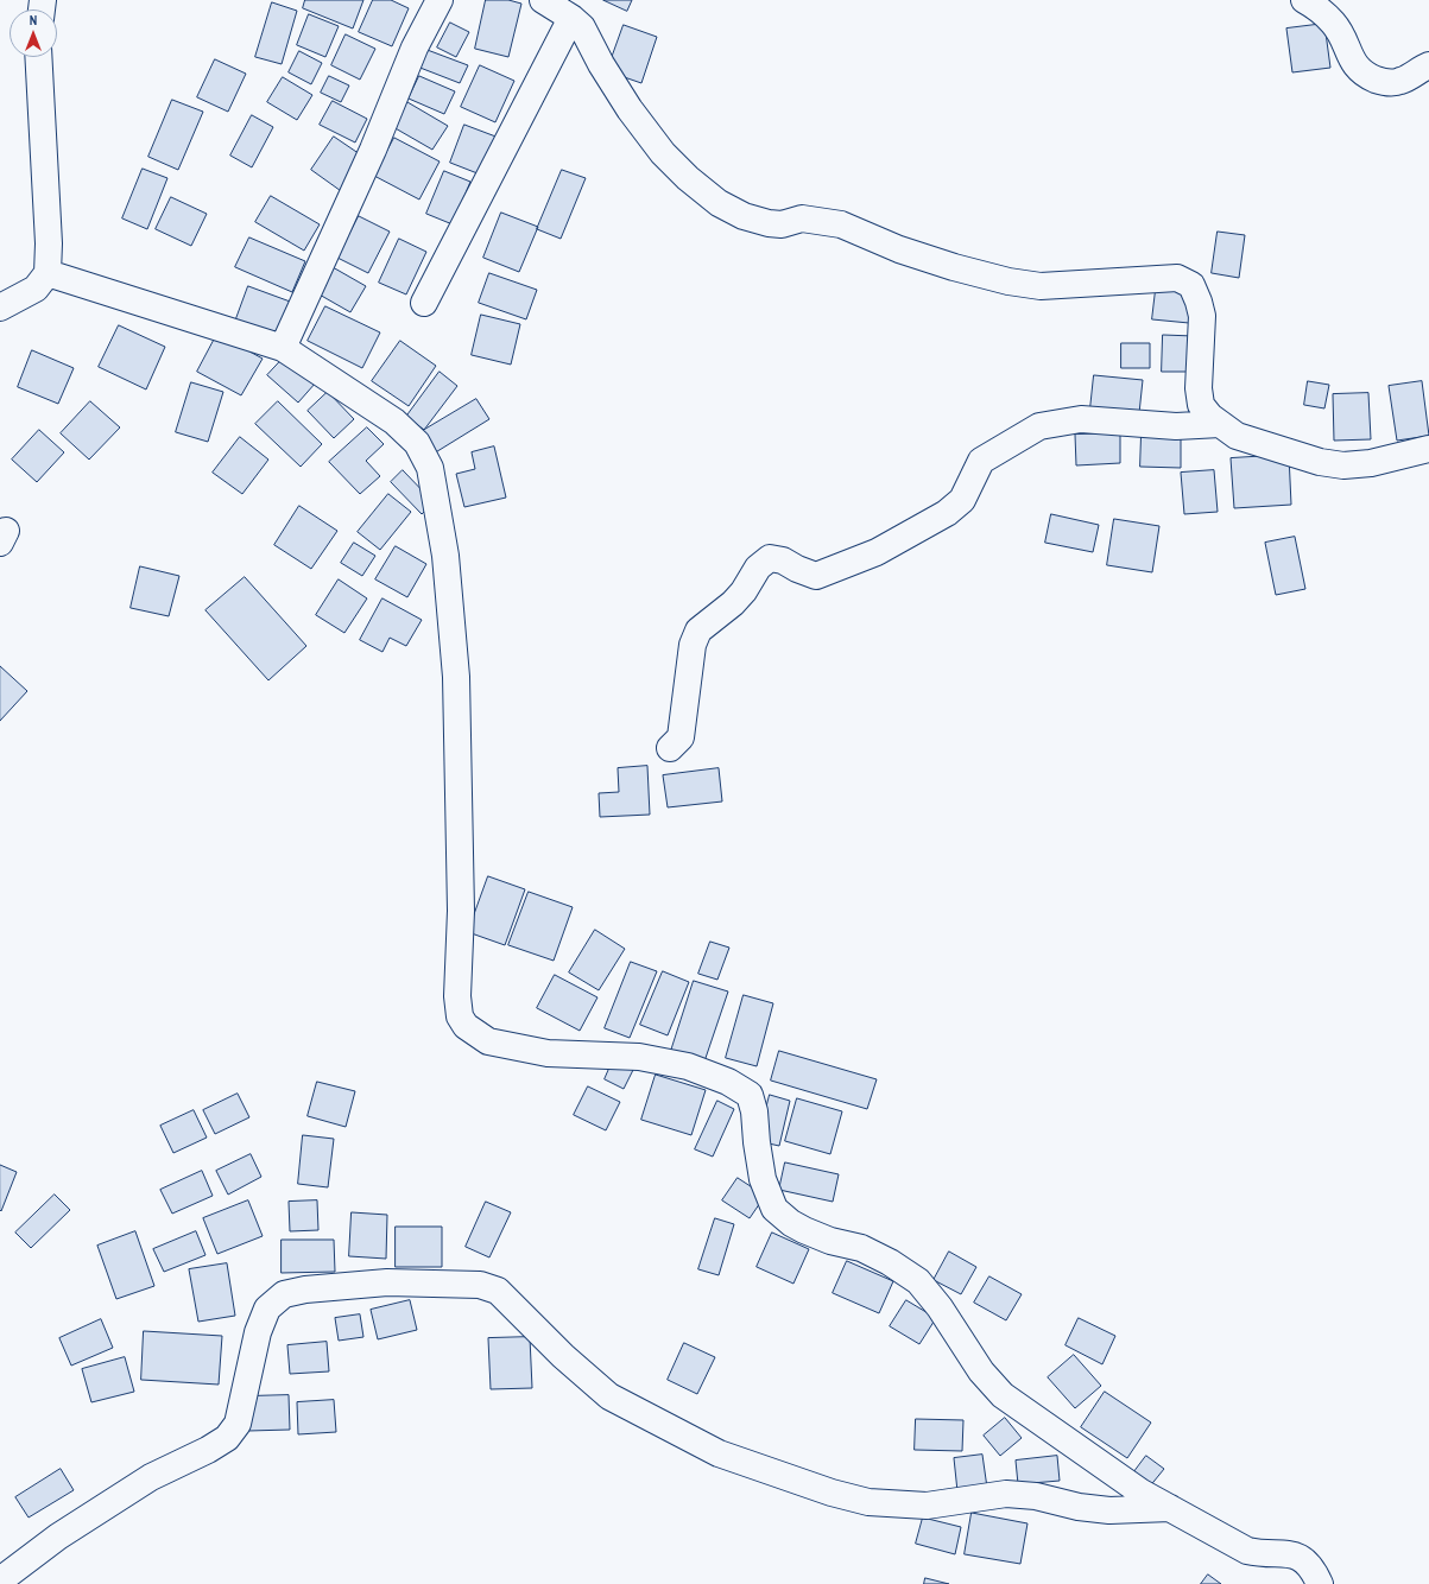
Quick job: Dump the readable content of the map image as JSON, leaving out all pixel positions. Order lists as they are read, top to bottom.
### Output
{
  "north": "top"
}
